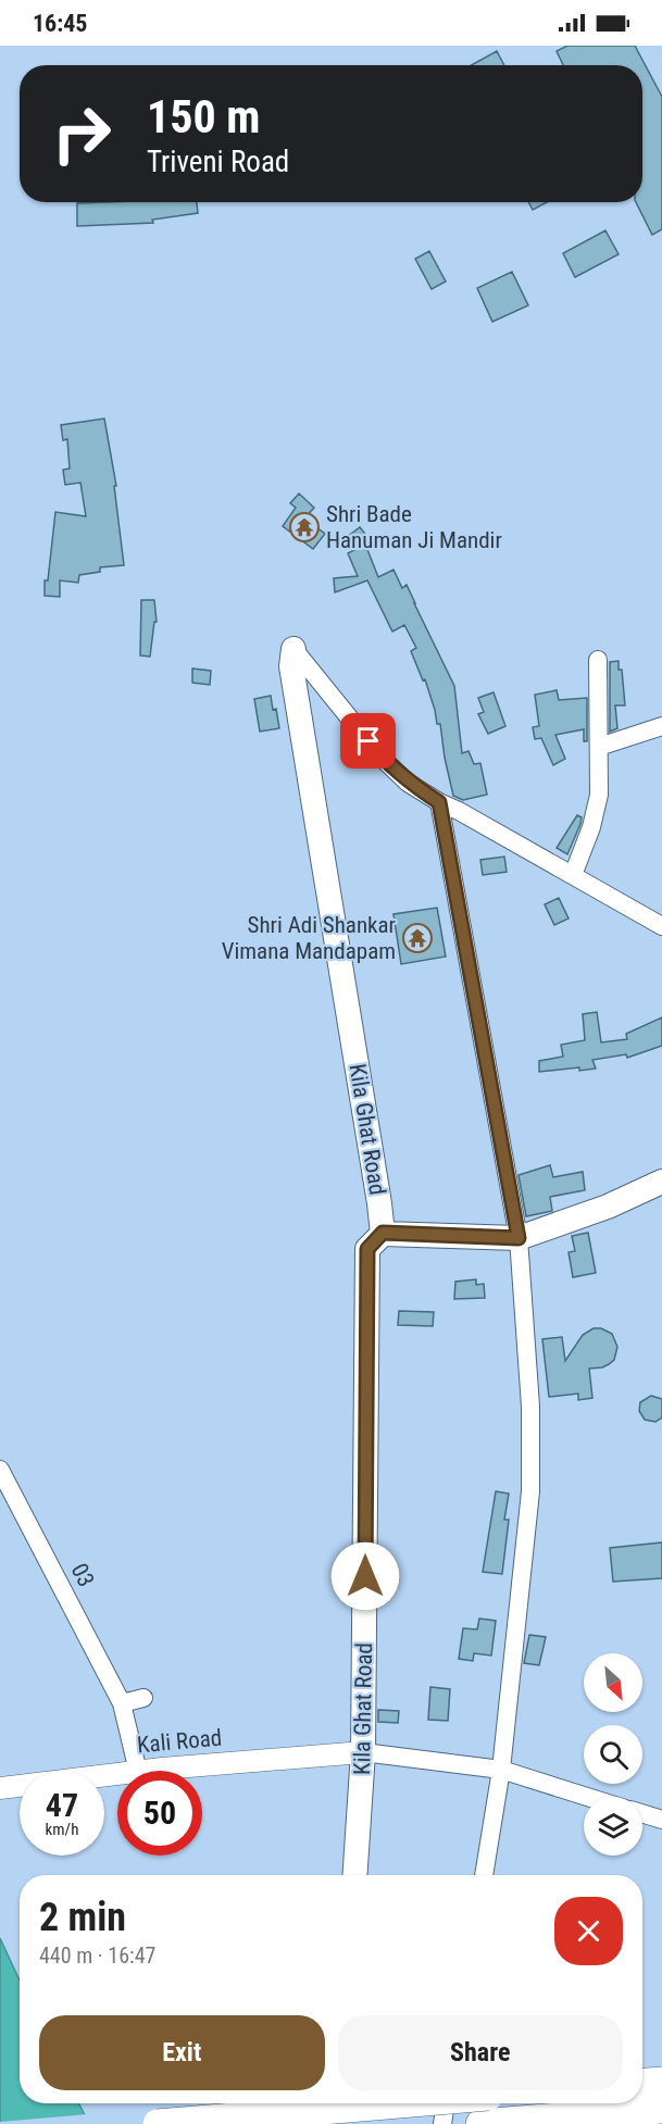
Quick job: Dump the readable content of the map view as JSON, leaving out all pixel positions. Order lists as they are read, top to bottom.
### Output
{
  "streets": {
    "main road": ["Kila Ghat Road"],
    "street": ["03", "Kali Road"]
  },
  "crossings": [
    ["Kila Ghat Road", "Kali Road"]
  ],
  "places": {
    "temple": ["Shri Bade Hanuman Ji Mandir", "Shri Adi Shankar Vimana Mandapam"]
  },
  "north": "bottom right",
  "page": {
    "status": "16:45",
    "turn": ["150 m", "Triveni Road"],
    "speed": "47 km/h",
    "limit": "50",
    "heading": ["2 min", "440 m · 16:47"],
    "buttons": ["Exit", "Share"]
  }
}
